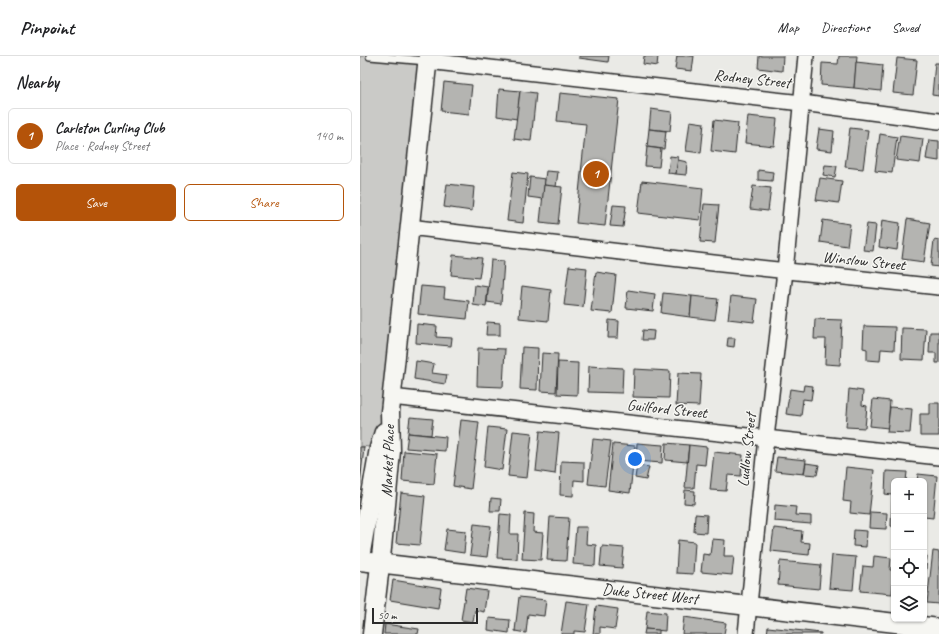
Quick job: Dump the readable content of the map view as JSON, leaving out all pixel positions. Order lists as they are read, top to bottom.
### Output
{
  "streets": {
    "street": [
      "Rodney Street",
      "Winslow Street",
      "Guilford Street",
      "Ludlow Street",
      "Market Place",
      "Duke Street West"
    ]
  },
  "crossings": [
    ["Rodney Street", "Ludlow Street"],
    ["Winslow Street", "Ludlow Street"],
    ["Guilford Street", "Ludlow Street"],
    ["Guilford Street", "Market Place"],
    ["Ludlow Street", "Duke Street West"],
    ["Market Place", "Duke Street West"]
  ],
  "scale_bar": "50 m",
  "page": {
    "header": "Pinpoint",
    "nav": ["Map", "Directions", "Saved"],
    "heading": "Nearby",
    "list": [
      {
        "mark": "1",
        "name": "Carleton Curling Club",
        "note": "Place · Rodney Street",
        "value": "140 m"
      }
    ],
    "pins": "1",
    "buttons": ["Save", "Share"],
    "map_buttons": ["+", "−"],
    "scale": "50 m"
  }
}
